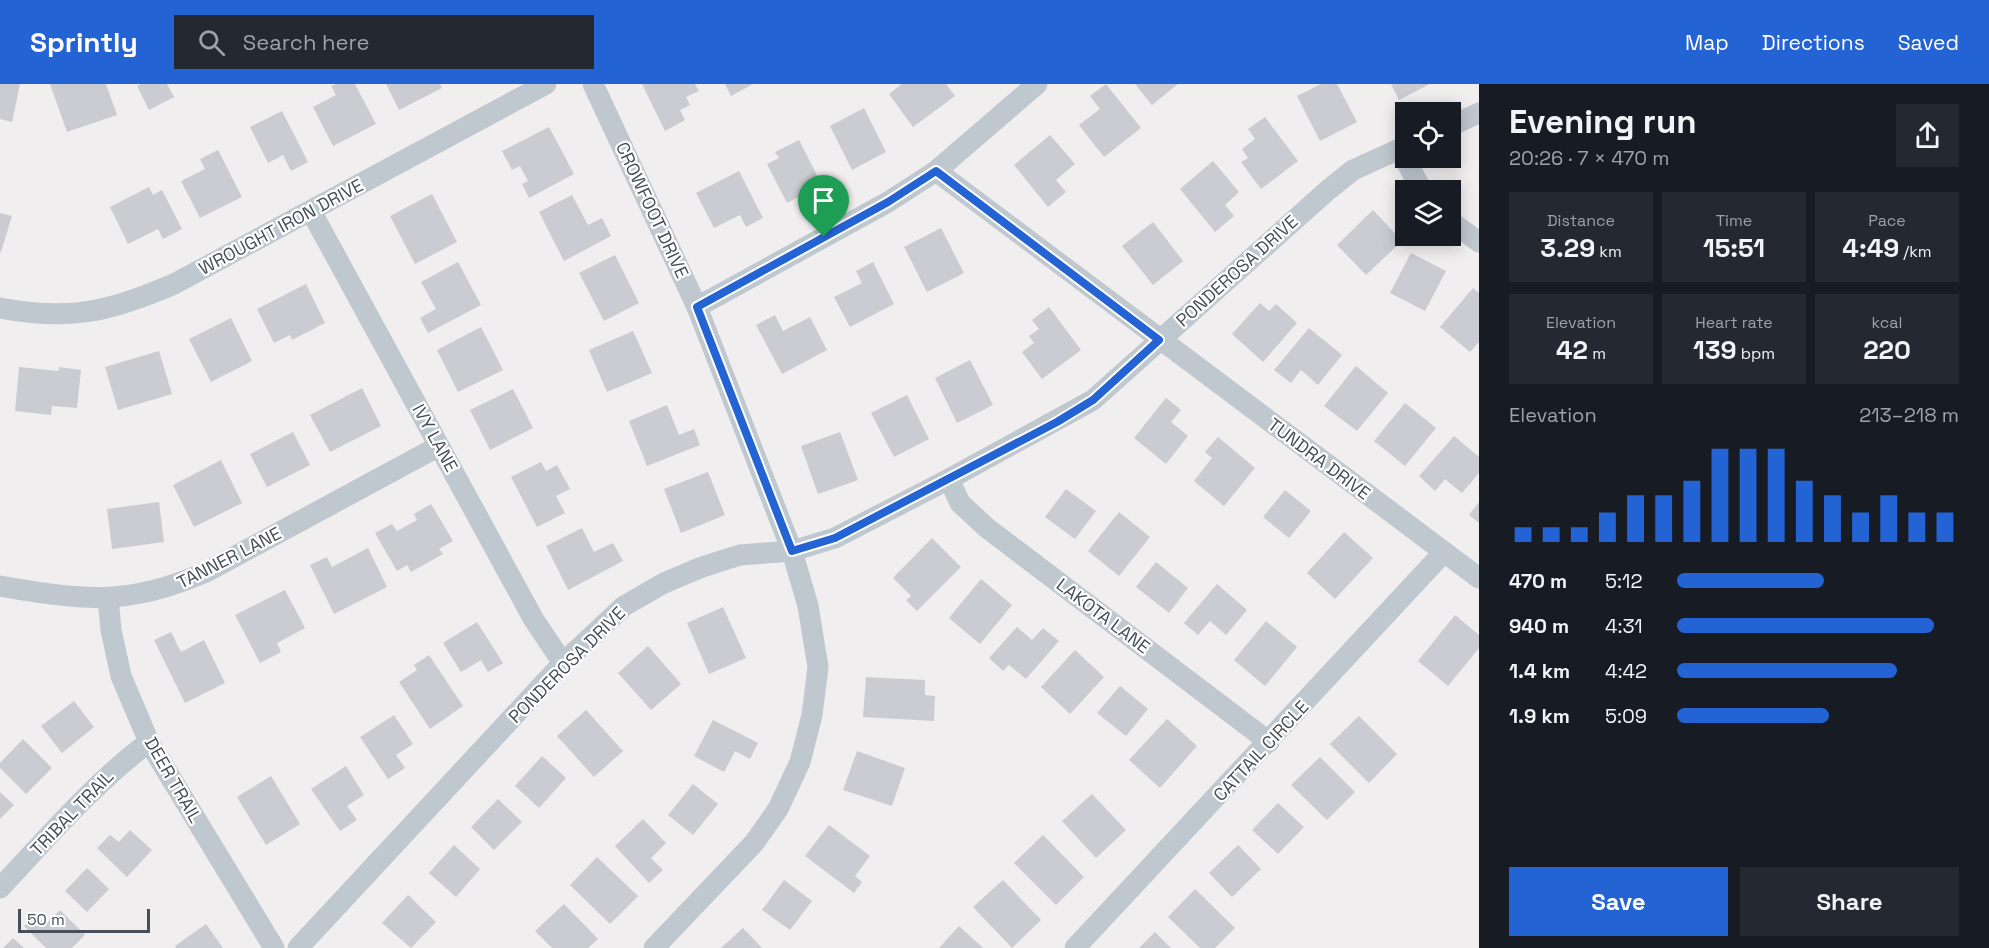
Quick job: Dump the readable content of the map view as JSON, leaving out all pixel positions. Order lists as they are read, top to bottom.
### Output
{
  "streets": {
    "street": [
      "CROWFOOT DRIVE",
      "WROUGHT IRON DRIVE",
      "PONDEROSA DRIVE",
      "IVY LANE",
      "TUNDRA DRIVE",
      "TANNER LANE",
      "LAKOTA LANE",
      "CATTAIL CIRCLE",
      "DEER TRAIL",
      "TRIBAL TRAIL"
    ]
  },
  "crossings": [
    ["CROWFOOT DRIVE", "PONDEROSA DRIVE"],
    ["WROUGHT IRON DRIVE", "IVY LANE"],
    ["PONDEROSA DRIVE", "IVY LANE"],
    ["PONDEROSA DRIVE", "TUNDRA DRIVE"],
    ["PONDEROSA DRIVE", "LAKOTA LANE"],
    ["IVY LANE", "TANNER LANE"],
    ["TUNDRA DRIVE", "CATTAIL CIRCLE"],
    ["TANNER LANE", "DEER TRAIL"],
    ["LAKOTA LANE", "CATTAIL CIRCLE"],
    ["DEER TRAIL", "TRIBAL TRAIL"]
  ],
  "scale_bar": "50 m",
  "page": {
    "header": "Sprintly",
    "search": "Search here",
    "nav": ["Map", "Directions", "Saved"],
    "heading": ["Evening run", "20:26 · 7 × 470 m"],
    "stats": [
      ["Distance", "3.29 km"],
      ["Time", "15:51"],
      ["Pace", "4:49 /km"],
      ["Elevation", "42 m"],
      ["Heart rate", "139 bpm"],
      ["kcal", "220"]
    ],
    "chart": ["Elevation", "213–218 m"],
    "list": [
      {
        "name": "470 m",
        "note": "5:12"
      },
      {
        "name": "940 m",
        "note": "4:31"
      },
      {
        "name": "1.4 km",
        "note": "4:42"
      },
      {
        "name": "1.9 km",
        "note": "5:09"
      }
    ],
    "buttons": ["Save", "Share"],
    "scale": "50 m"
  }
}
